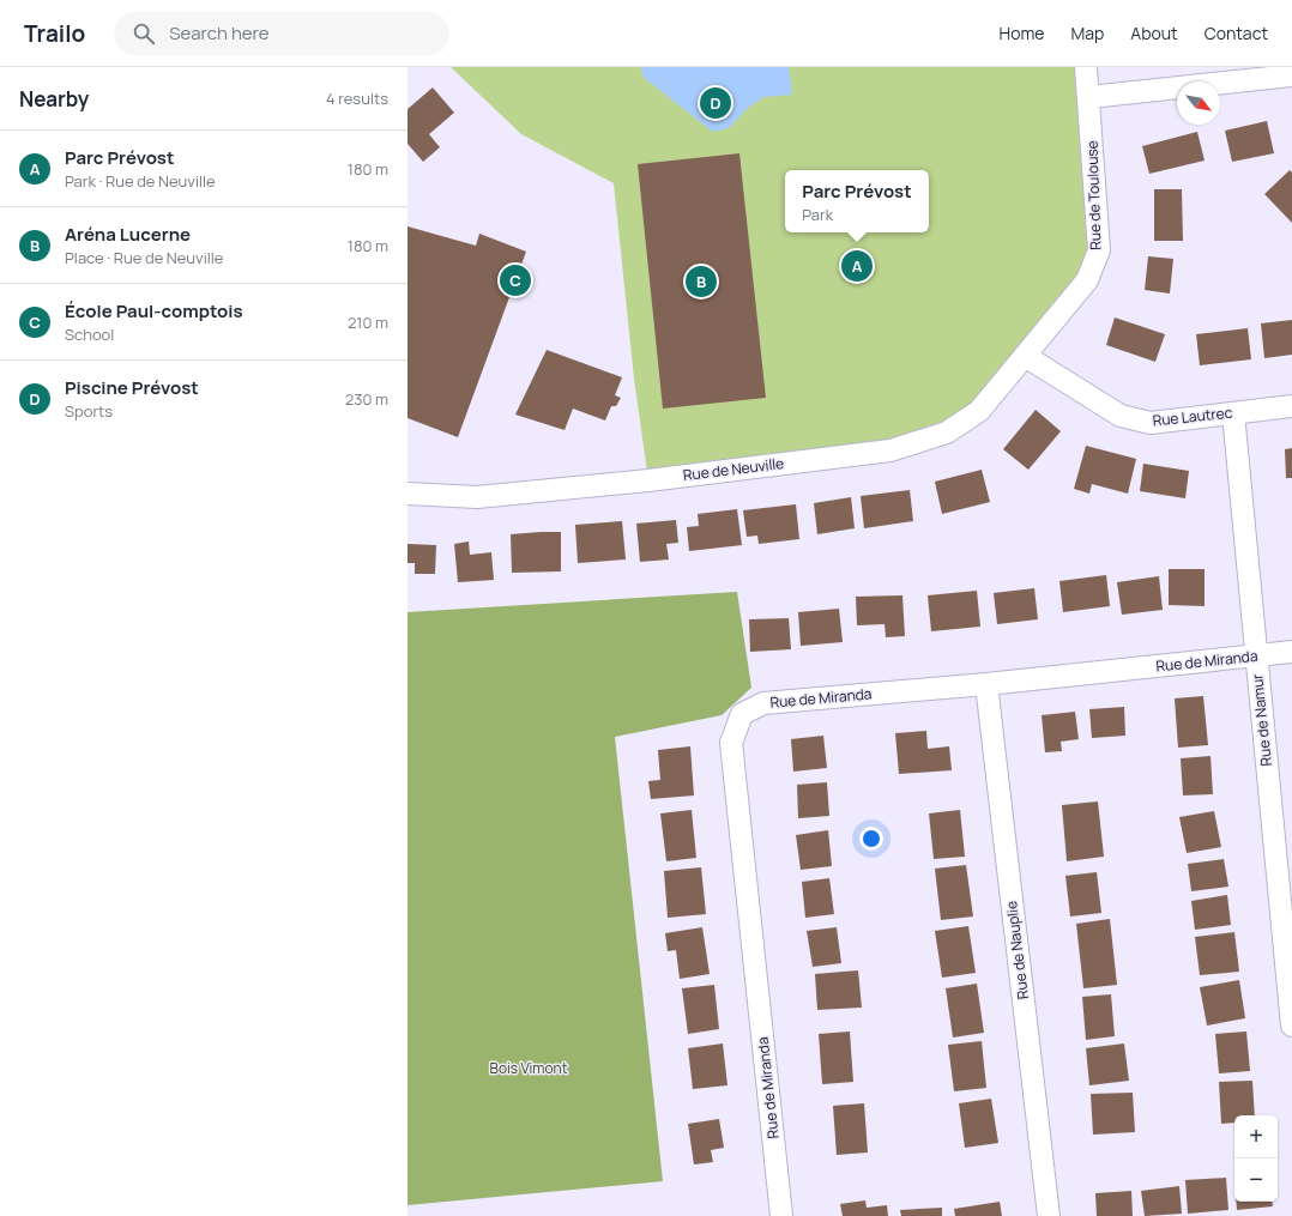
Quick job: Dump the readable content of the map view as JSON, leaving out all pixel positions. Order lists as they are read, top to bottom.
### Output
{
  "streets": {
    "street": [
      "Rue de Toulouse",
      "Rue Lautrec",
      "Rue de Neuville",
      "Rue de Miranda",
      "Rue de Namur",
      "Rue de Nauplie"
    ]
  },
  "crossings": [
    ["Rue de Toulouse", "Rue Lautrec"],
    ["Rue de Toulouse", "Rue de Neuville"],
    ["Rue Lautrec", "Rue de Neuville"],
    ["Rue Lautrec", "Rue de Namur"],
    ["Rue de Miranda", "Rue de Namur"],
    ["Rue de Miranda", "Rue de Nauplie"]
  ],
  "parks": ["Bois Vimont"],
  "north": "bottom right",
  "page": {
    "header": "Trailo",
    "search": "Search here",
    "nav": [
      "Home",
      "Map",
      "About",
      "Contact"
    ],
    "heading": ["Nearby", "4 results"],
    "pins": [
      "D",
      "A",
      "C",
      "B"
    ],
    "list": [
      {
        "mark": "A",
        "name": "Parc Prévost",
        "note": "Park · Rue de Neuville",
        "value": "180 m"
      },
      {
        "mark": "B",
        "name": "Aréna Lucerne",
        "note": "Place · Rue de Neuville",
        "value": "180 m"
      },
      {
        "mark": "C",
        "name": "École Paul-comptois",
        "note": "School",
        "value": "210 m"
      },
      {
        "mark": "D",
        "name": "Piscine Prévost",
        "note": "Sports",
        "value": "230 m"
      }
    ],
    "popup": ["Parc Prévost", "Park"],
    "map_buttons": ["+", "−"]
  }
}
